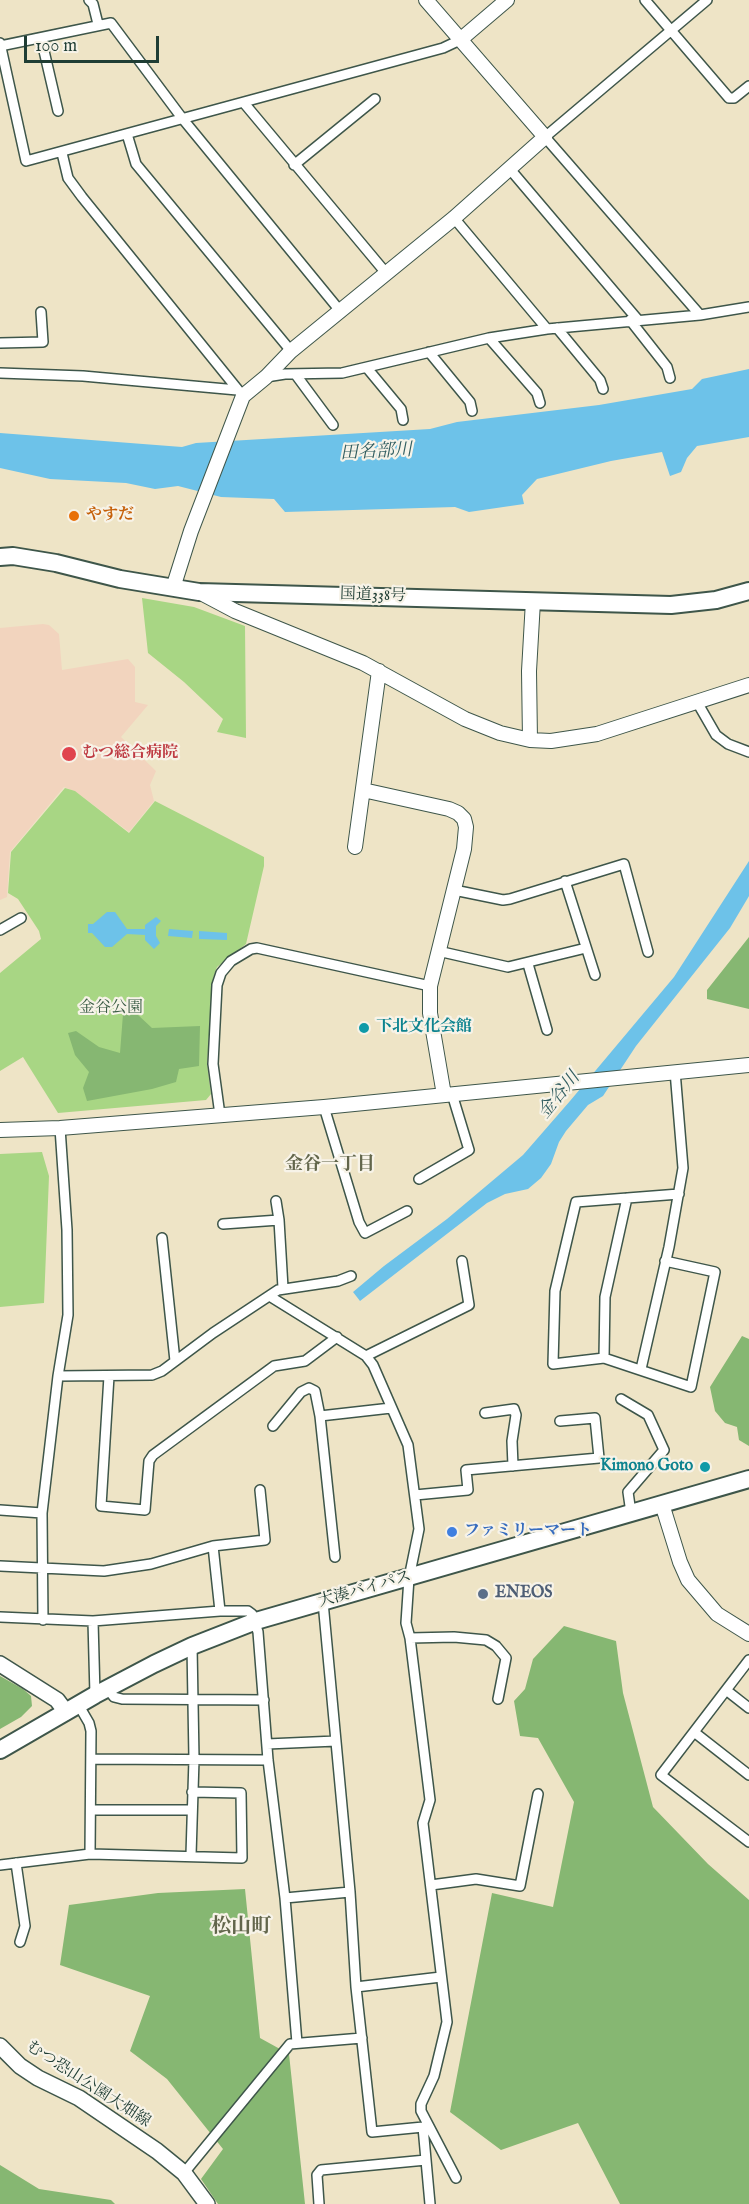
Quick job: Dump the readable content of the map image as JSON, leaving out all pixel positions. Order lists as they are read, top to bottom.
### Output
{
  "streets": {
    "highway": ["国道338号", "大湊バイパス"],
    "main road": ["むつ恐山公園大畑線"]
  },
  "districts": ["金谷一丁目", "松山町"],
  "water": ["田名部川", "金谷川"],
  "parks": ["金谷公園"],
  "places": [
    "やすだ",
    "むつ総合病院",
    "下北文化会館",
    "Kimono Goto",
    "ファミリーマート",
    "ENEOS"
  ],
  "scale_bar": "100 m"
}
